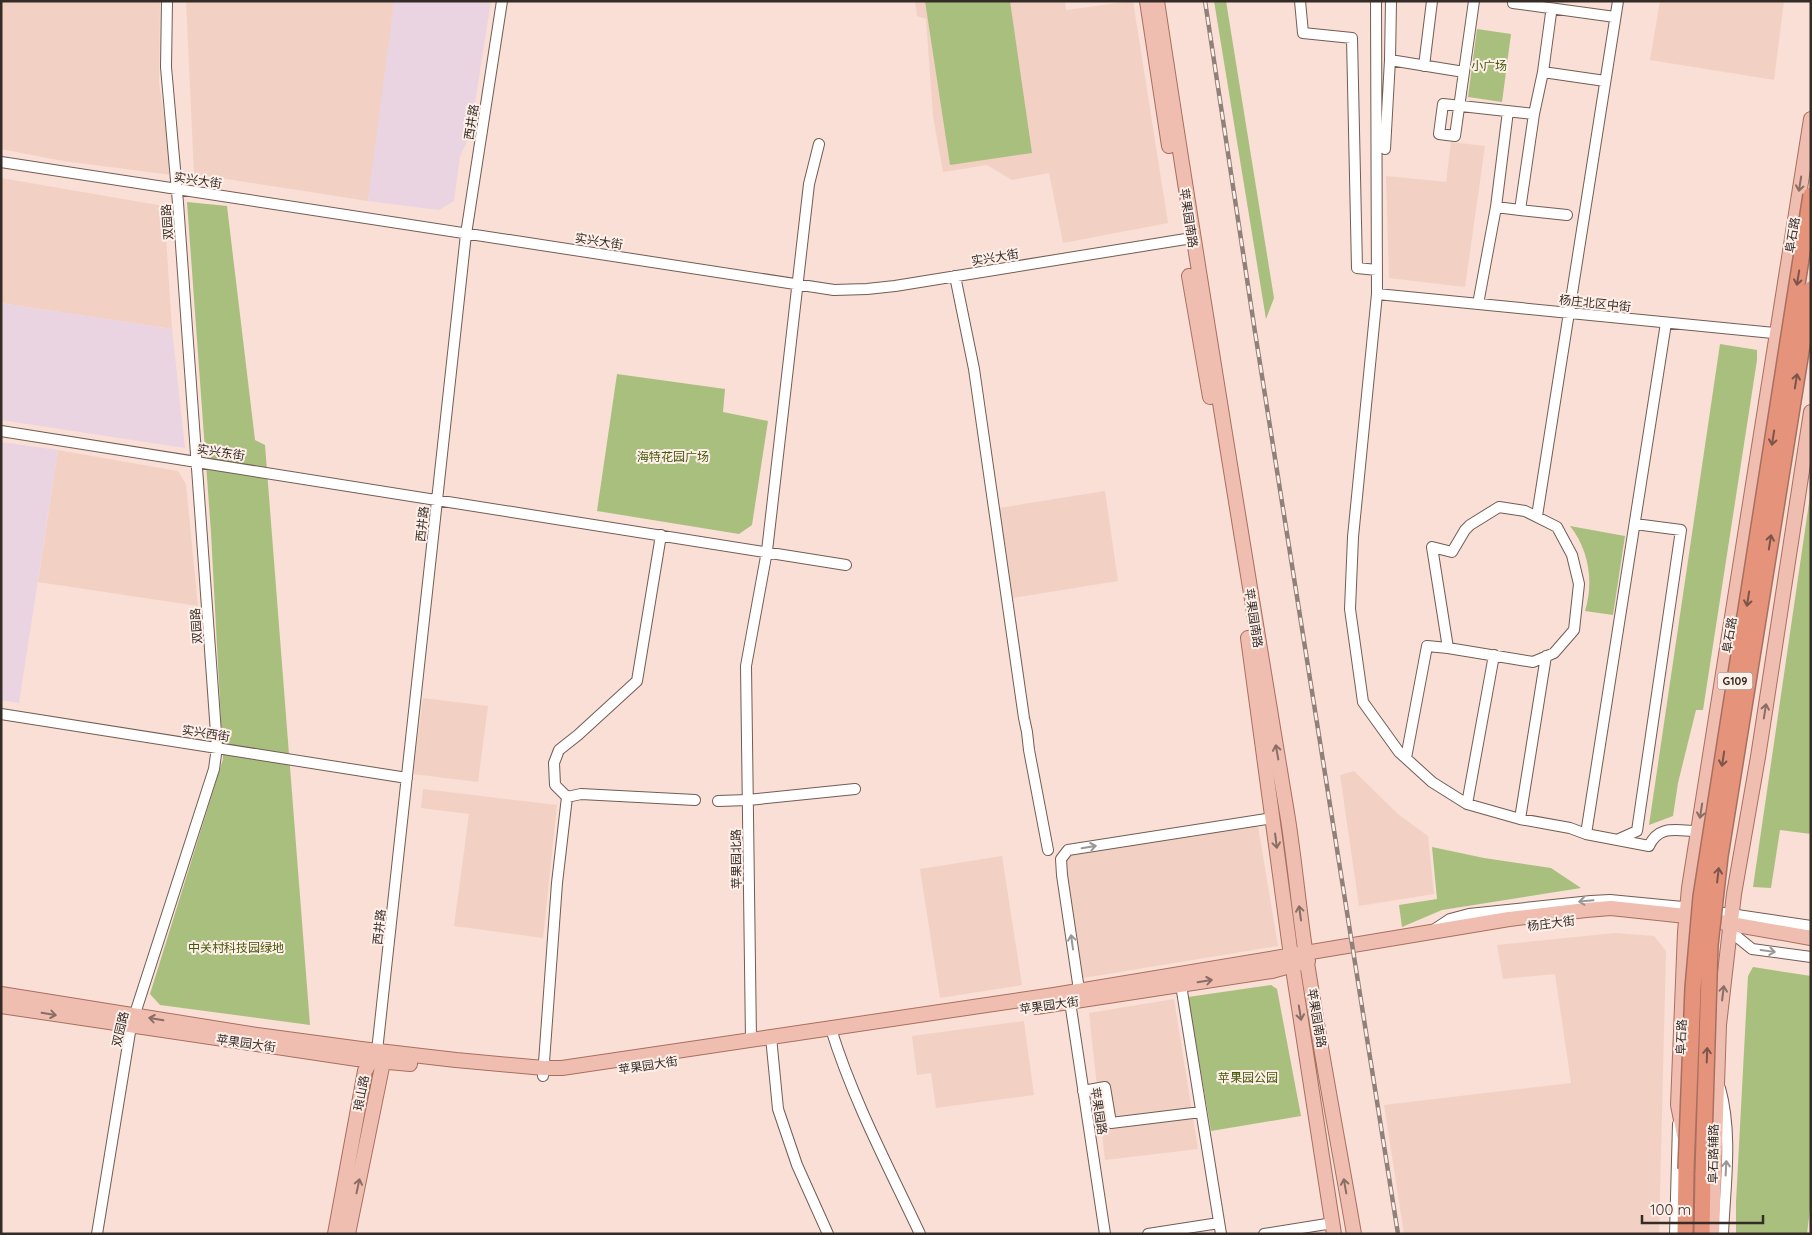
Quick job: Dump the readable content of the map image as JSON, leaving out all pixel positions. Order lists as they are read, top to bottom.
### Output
{
  "streets": {
    "highway": ["阜石路", "G109"],
    "main road": [
      "苹果园南路",
      "杨庄大街",
      "苹果园大街",
      "琅山路"
    ],
    "street": [
      "西井路",
      "实兴大街",
      "双园路",
      "杨庄北区中街",
      "实兴东街",
      "实兴西街",
      "苹果园北路",
      "苹果园路",
      "阜石路辅路"
    ]
  },
  "crossings": [
    ["西井路", "实兴大街"],
    ["西井路", "实兴东街"],
    ["西井路", "实兴西街"],
    ["西井路", "苹果园大街"],
    ["西井路", "琅山路"],
    ["实兴大街", "苹果园南路"],
    ["实兴大街", "双园路"],
    ["实兴大街", "苹果园北路"],
    ["苹果园南路", "杨庄大街"],
    ["苹果园南路", "苹果园大街"],
    ["苹果园南路", "苹果园路"],
    ["双园路", "实兴东街"],
    ["双园路", "实兴西街"],
    ["双园路", "苹果园大街"],
    ["阜石路", "杨庄北区中街"],
    ["阜石路", "杨庄大街"],
    ["实兴东街", "苹果园北路"],
    ["苹果园北路", "苹果园大街"],
    ["杨庄大街", "苹果园大街"],
    ["苹果园大街", "琅山路"],
    ["苹果园大街", "苹果园路"]
  ],
  "parks": [
    "小广场",
    "海特花园广场",
    "中关村科技园绿地",
    "苹果园公园"
  ],
  "scale_bar": "100 m"
}
